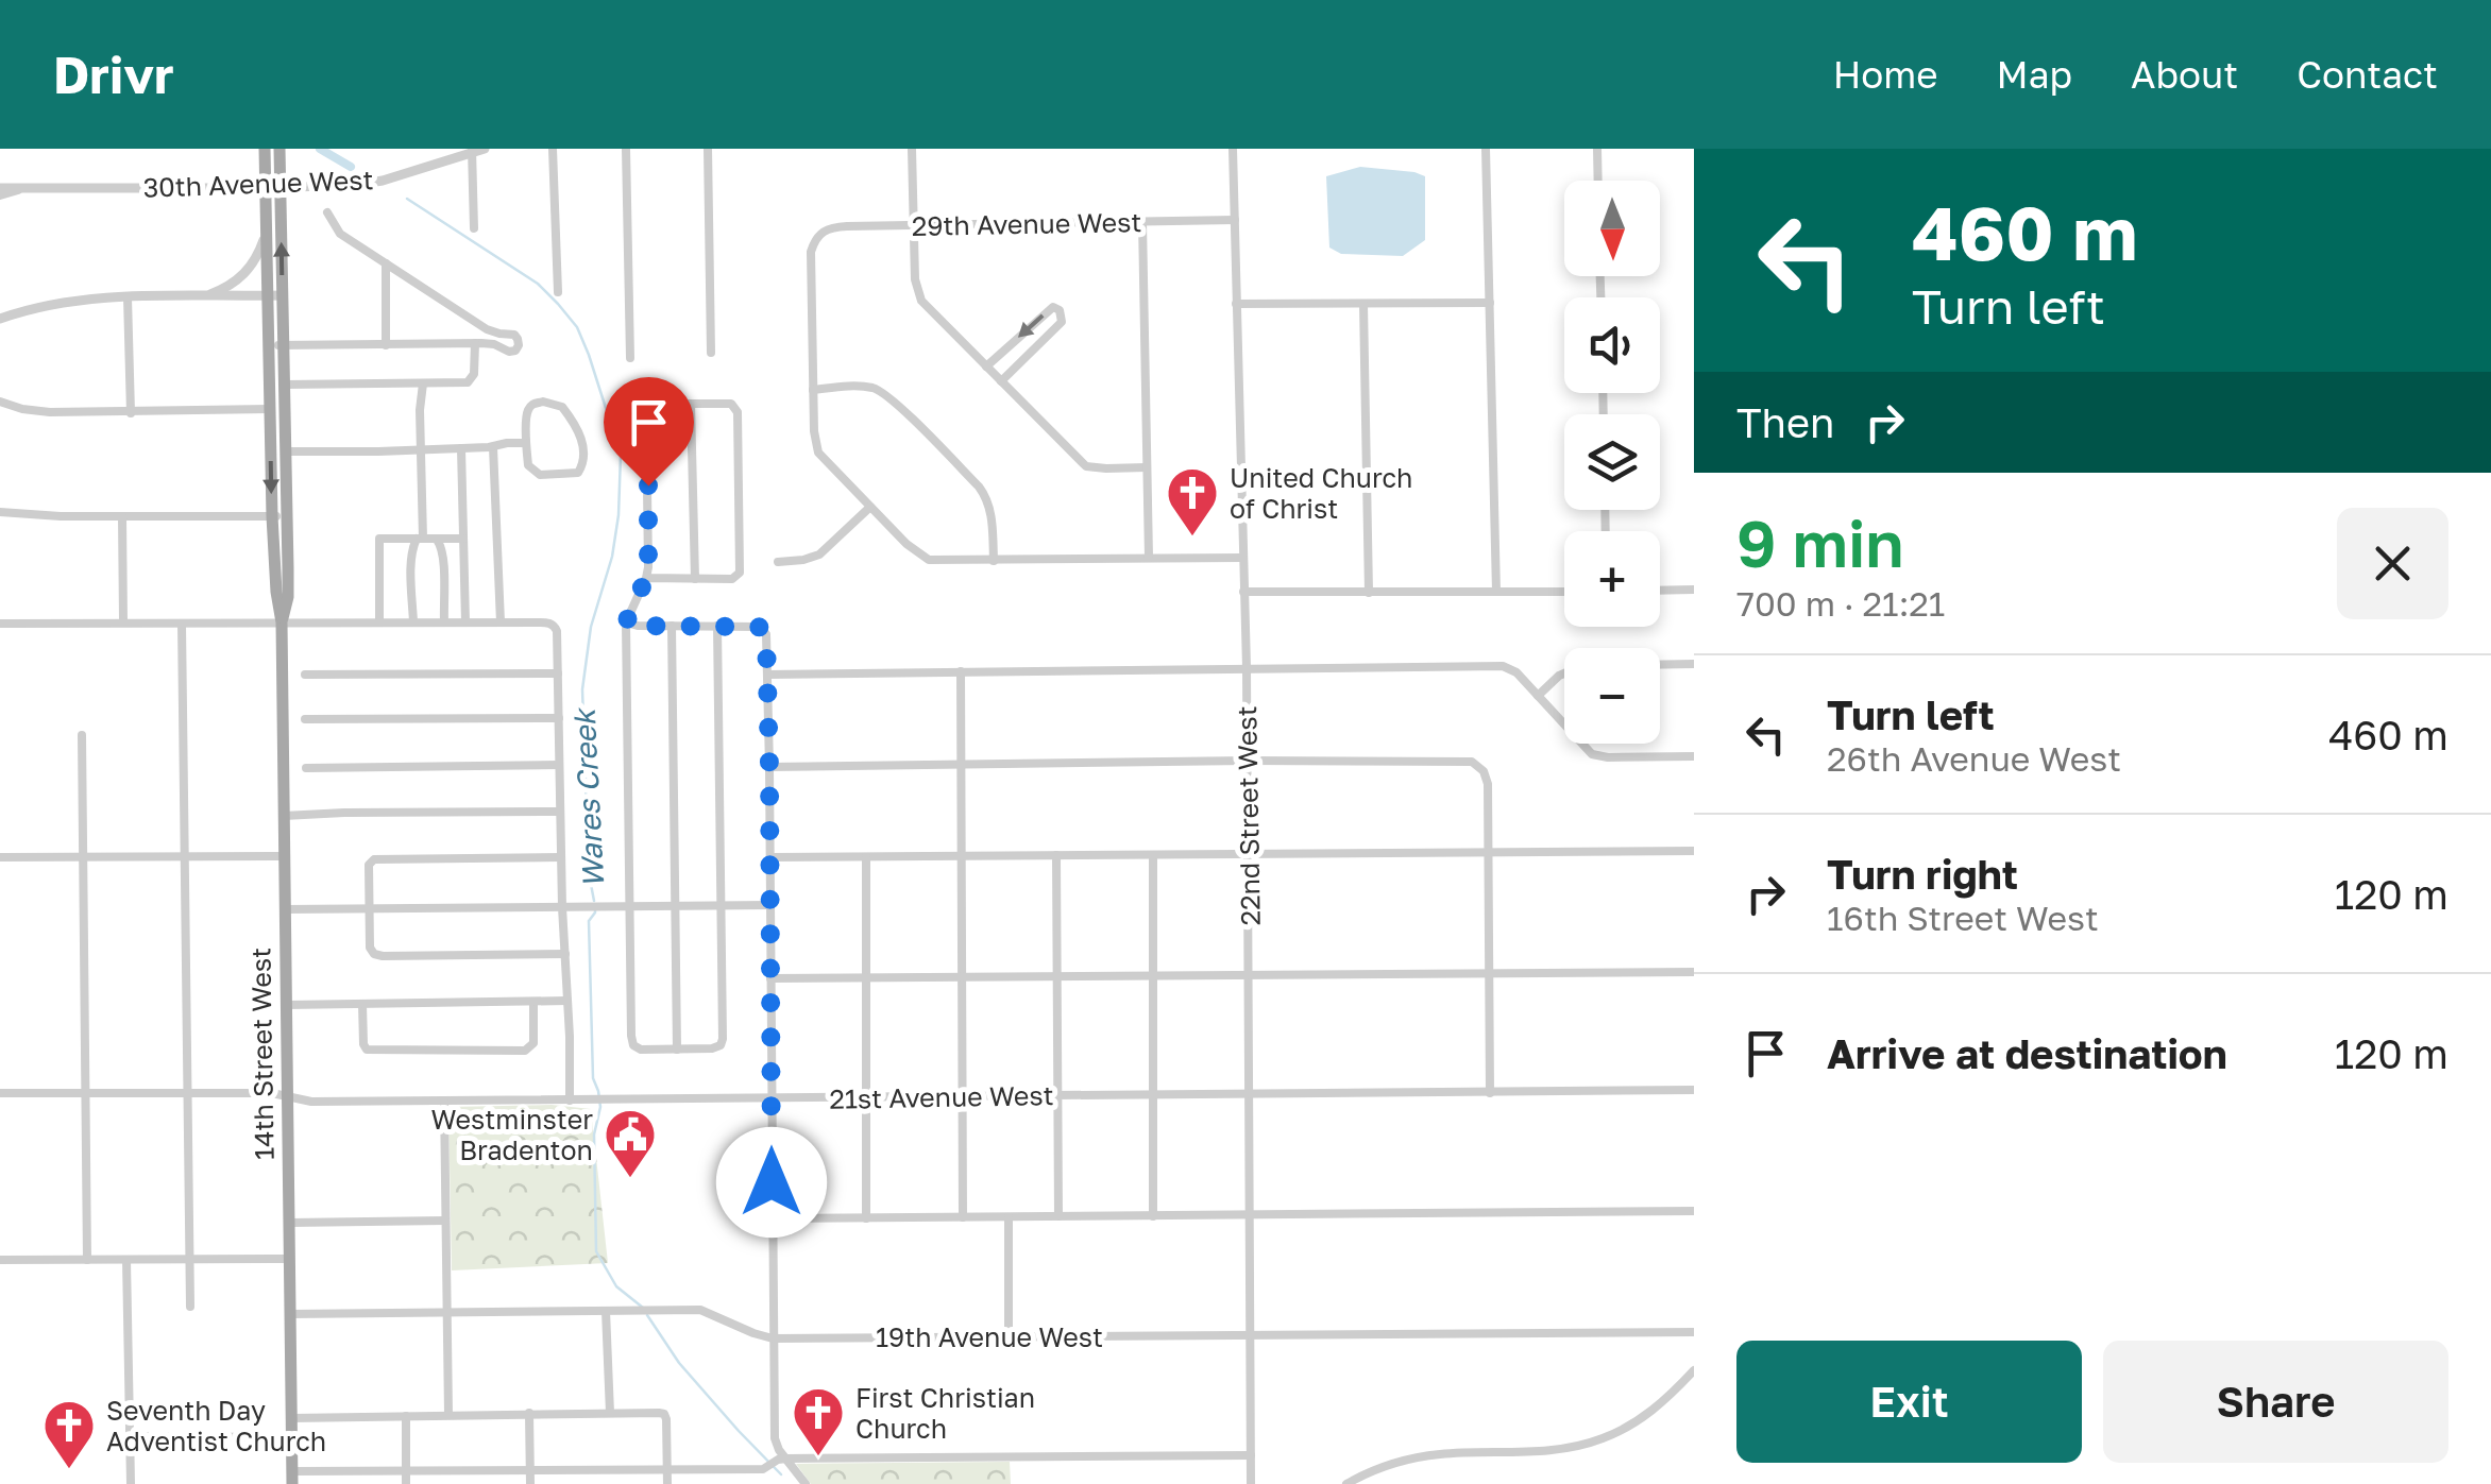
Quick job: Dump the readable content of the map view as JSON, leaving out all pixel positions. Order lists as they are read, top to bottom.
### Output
{
  "streets": {
    "main road": ["14th Street West"],
    "street": [
      "30th Avenue West",
      "29th Avenue West",
      "22nd Street West",
      "21st Avenue West",
      "19th Avenue West"
    ]
  },
  "crossings": [
    ["30th Avenue West", "14th Street West"],
    ["29th Avenue West", "22nd Street West"],
    ["22nd Street West", "21st Avenue West"],
    ["22nd Street West", "19th Avenue West"],
    ["14th Street West", "21st Avenue West"],
    ["14th Street West", "19th Avenue West"]
  ],
  "water": ["Wares Creek"],
  "places": {
    "church": ["United Church of Christ", "First Christian Church", "Seventh Day Adventist Church"],
    "public building": ["Westminster Bradenton"]
  },
  "north": "bottom",
  "page": {
    "header": "Drivr",
    "nav": [
      "Home",
      "Map",
      "About",
      "Contact"
    ],
    "turn": ["460 m", "Turn left"],
    "map_buttons": ["+", "−"],
    "then": "Then",
    "heading": ["9 min", "700 m · 21:21"],
    "list": [
      {
        "name": "Turn left",
        "note": "26th Avenue West",
        "value": "460 m"
      },
      {
        "name": "Turn right",
        "note": "16th Street West",
        "value": "120 m"
      },
      {
        "name": "Arrive at destination",
        "value": "120 m"
      }
    ],
    "buttons": ["Exit", "Share"]
  }
}
